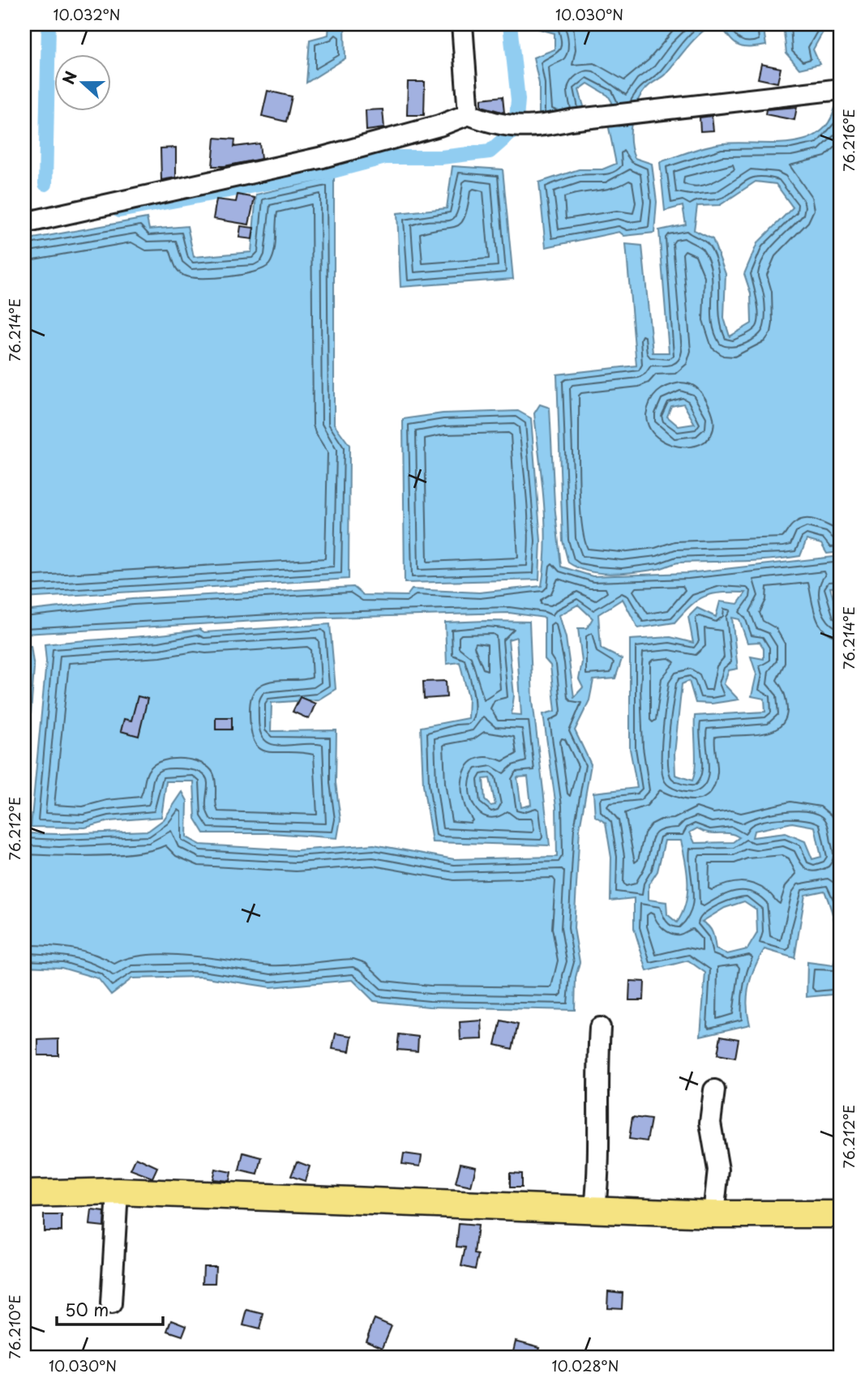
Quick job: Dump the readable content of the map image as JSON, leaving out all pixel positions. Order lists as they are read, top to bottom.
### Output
{
  "scale_bar": "50 m",
  "north": "left",
  "coordinates": [
    "10.032°N",
    "10.030°N",
    "76.216°E",
    "76.214°E",
    "76.212°E",
    "76.210°E",
    "10.028°N"
  ]
}
